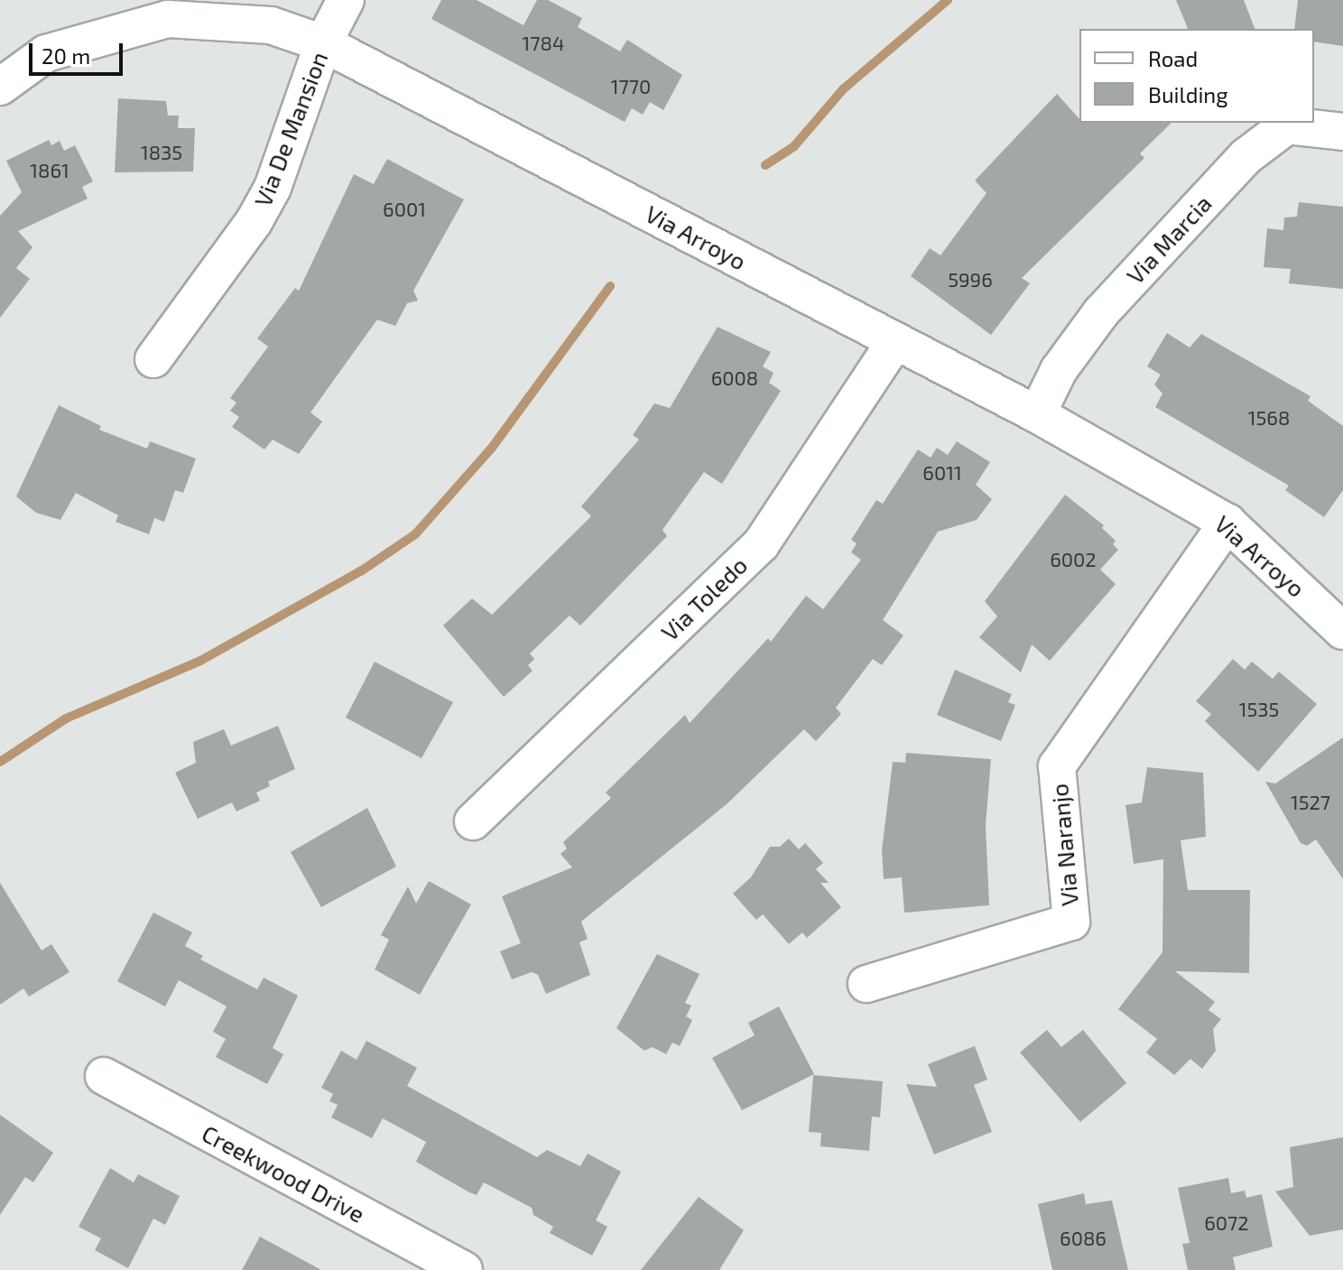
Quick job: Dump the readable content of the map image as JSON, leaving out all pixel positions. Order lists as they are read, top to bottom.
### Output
{
  "streets": {
    "street": [
      "Via De Mansion",
      "Via Arroyo",
      "Via Marcia",
      "Via Toledo",
      "Via Naranjo",
      "Creekwood Drive"
    ]
  },
  "crossings": [
    ["Via De Mansion", "Via Arroyo"],
    ["Via Arroyo", "Via Marcia"],
    ["Via Arroyo", "Via Toledo"],
    ["Via Arroyo", "Via Naranjo"]
  ],
  "house_numbers": [
    "1784",
    "1770",
    "1835",
    "1861",
    "6001",
    "5996",
    "6008",
    "1568",
    "6011",
    "6002",
    "1535",
    "1527",
    "6072",
    "6086"
  ],
  "legend": ["Road", "Building"],
  "scale_bar": "20 m"
}
